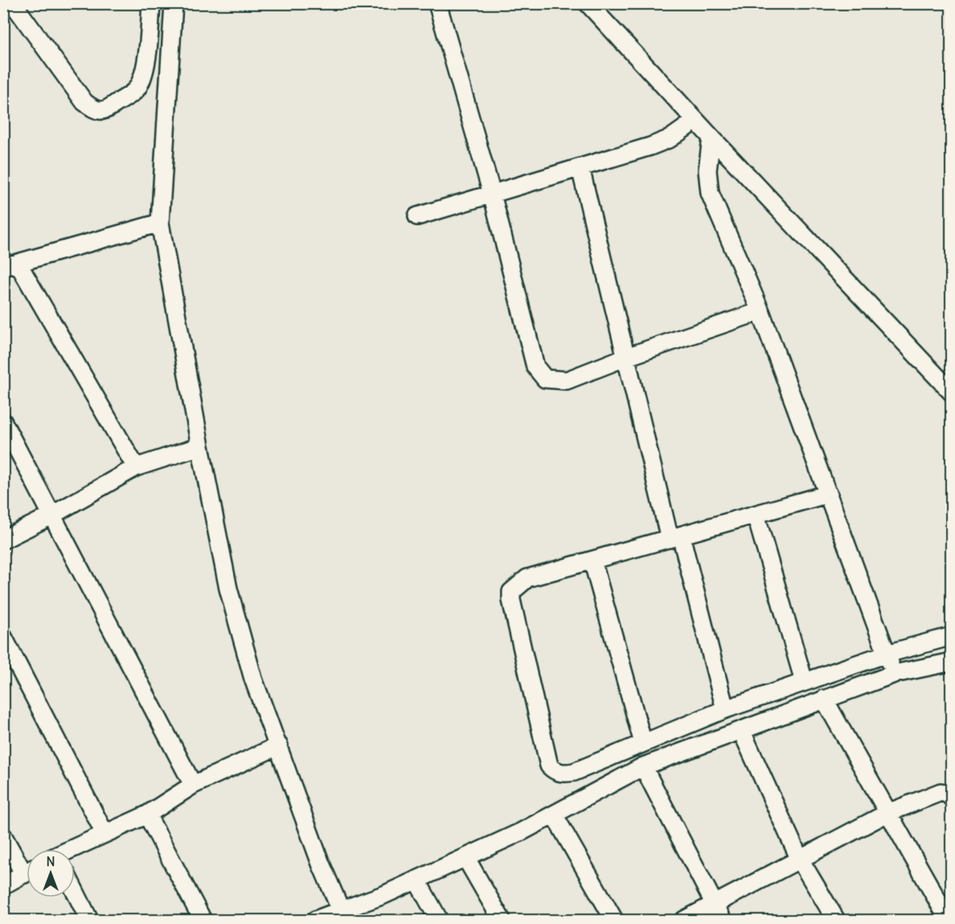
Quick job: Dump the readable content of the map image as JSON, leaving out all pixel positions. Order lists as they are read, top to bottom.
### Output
{
  "north": "top"
}
